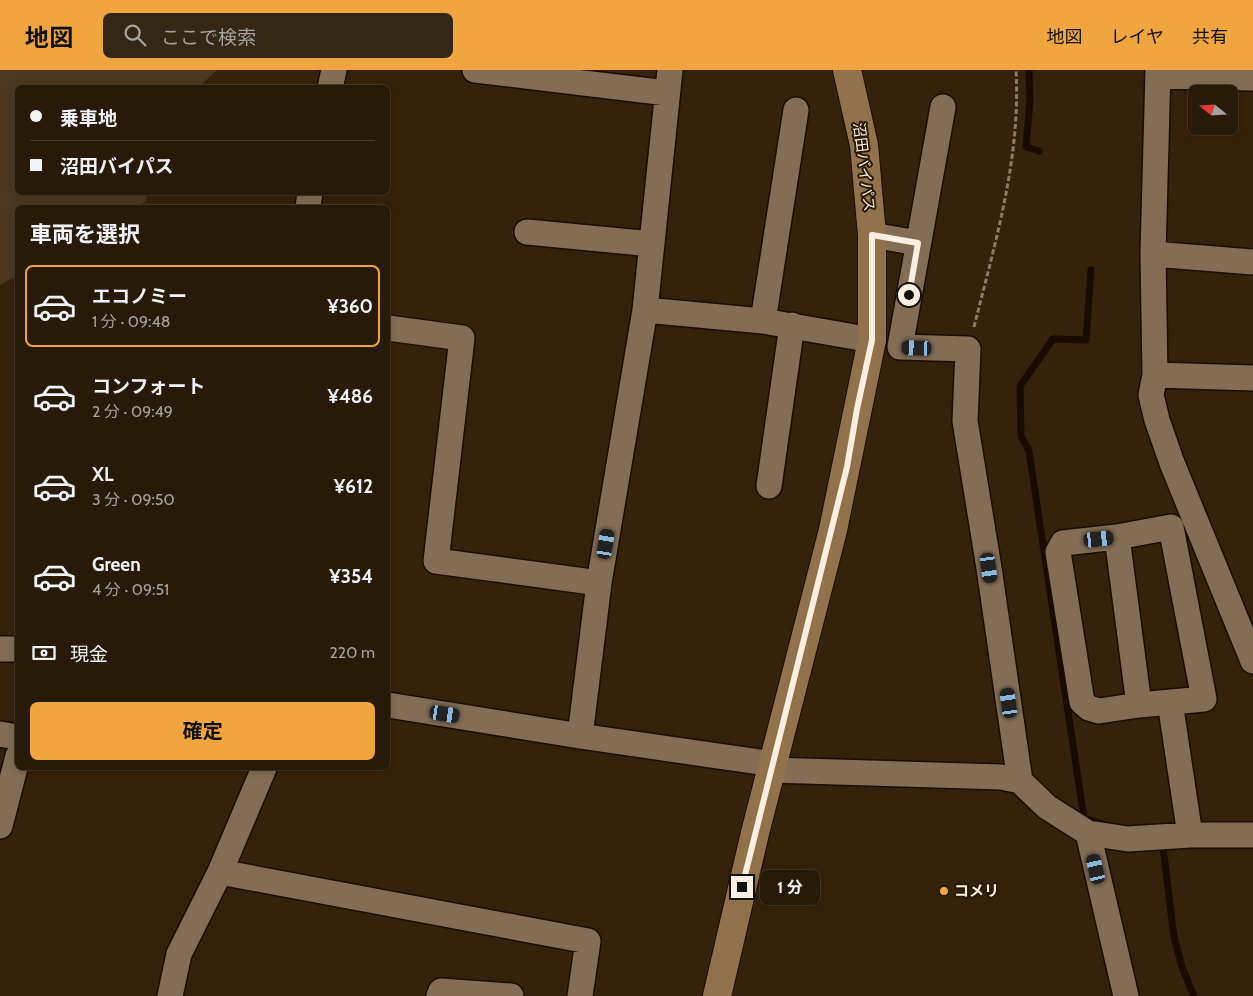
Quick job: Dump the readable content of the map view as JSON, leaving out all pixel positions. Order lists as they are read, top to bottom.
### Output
{
  "streets": {
    "street": ["沼田バイパス"]
  },
  "places": ["コメリ"],
  "north": "left",
  "page": {
    "header": "地図",
    "search": "ここで検索",
    "nav": ["地図", "レイヤ", "共有"],
    "banner": ["乗車地", "沼田バイパス"],
    "heading": "車両を選択",
    "list": [
      {
        "name": "エコノミー",
        "note": "1 分 · 09:48",
        "value": "¥360"
      },
      {
        "name": "コンフォート",
        "note": "2 分 · 09:49",
        "value": "¥486"
      },
      {
        "name": "XL",
        "note": "3 分 · 09:50",
        "value": "¥612"
      },
      {
        "name": "Green",
        "note": "4 分 · 09:51",
        "value": "¥354"
      }
    ],
    "pay": ["現金", "220 m"],
    "buttons": "確定",
    "bubble": "1 分"
  }
}
